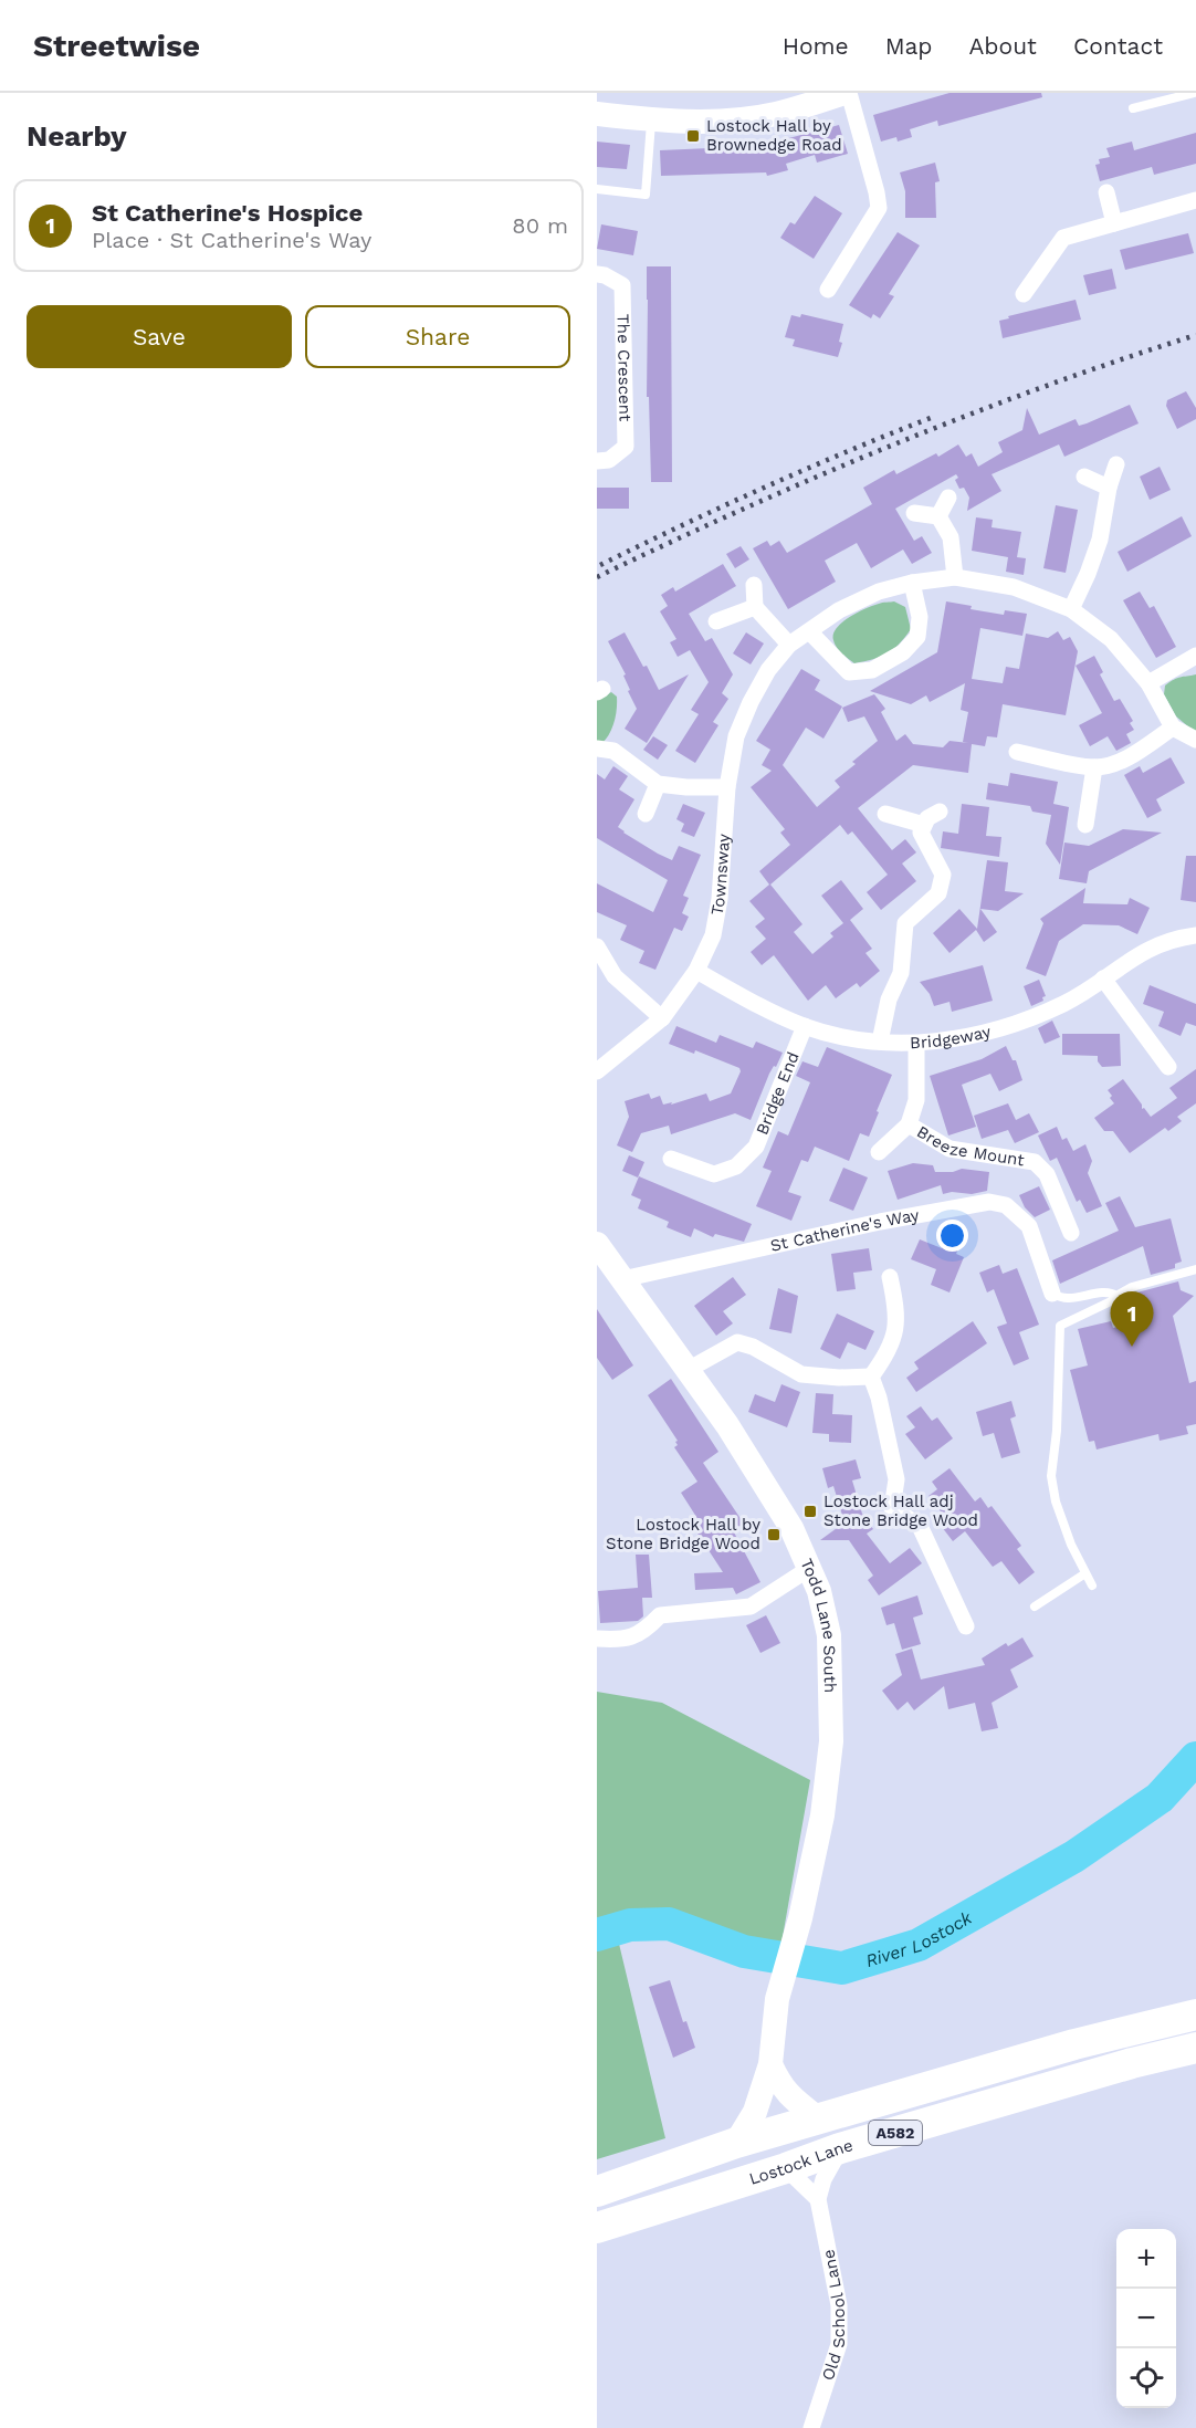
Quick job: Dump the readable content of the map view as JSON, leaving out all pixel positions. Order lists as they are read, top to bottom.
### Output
{
  "streets": {
    "highway": ["A582", "Lostock Lane"],
    "street": [
      "The Crescent",
      "Townsway",
      "Bridgeway",
      "Bridge End",
      "Breeze Mount",
      "St Catherine's Way",
      "Todd Lane South",
      "Old School Lane"
    ]
  },
  "crossings": [
    ["Townsway", "Bridgeway"],
    ["Bridgeway", "Bridge End"],
    ["Bridgeway", "Breeze Mount"],
    ["St Catherine's Way", "Todd Lane South"],
    ["Todd Lane South", "A582"]
  ],
  "water": ["River Lostock"],
  "places": {
    "transit": ["Lostock Hall by Brownedge Road", "Lostock Hall adj Stone Bridge Wood", "Lostock Hall by Stone Bridge Wood"]
  },
  "page": {
    "header": "Streetwise",
    "nav": [
      "Home",
      "Map",
      "About",
      "Contact"
    ],
    "heading": "Nearby",
    "list": [
      {
        "mark": "1",
        "name": "St Catherine's Hospice",
        "note": "Place · St Catherine's Way",
        "value": "80 m"
      }
    ],
    "buttons": ["Save", "Share"],
    "pins": "1",
    "map_buttons": ["+", "−"]
  }
}
